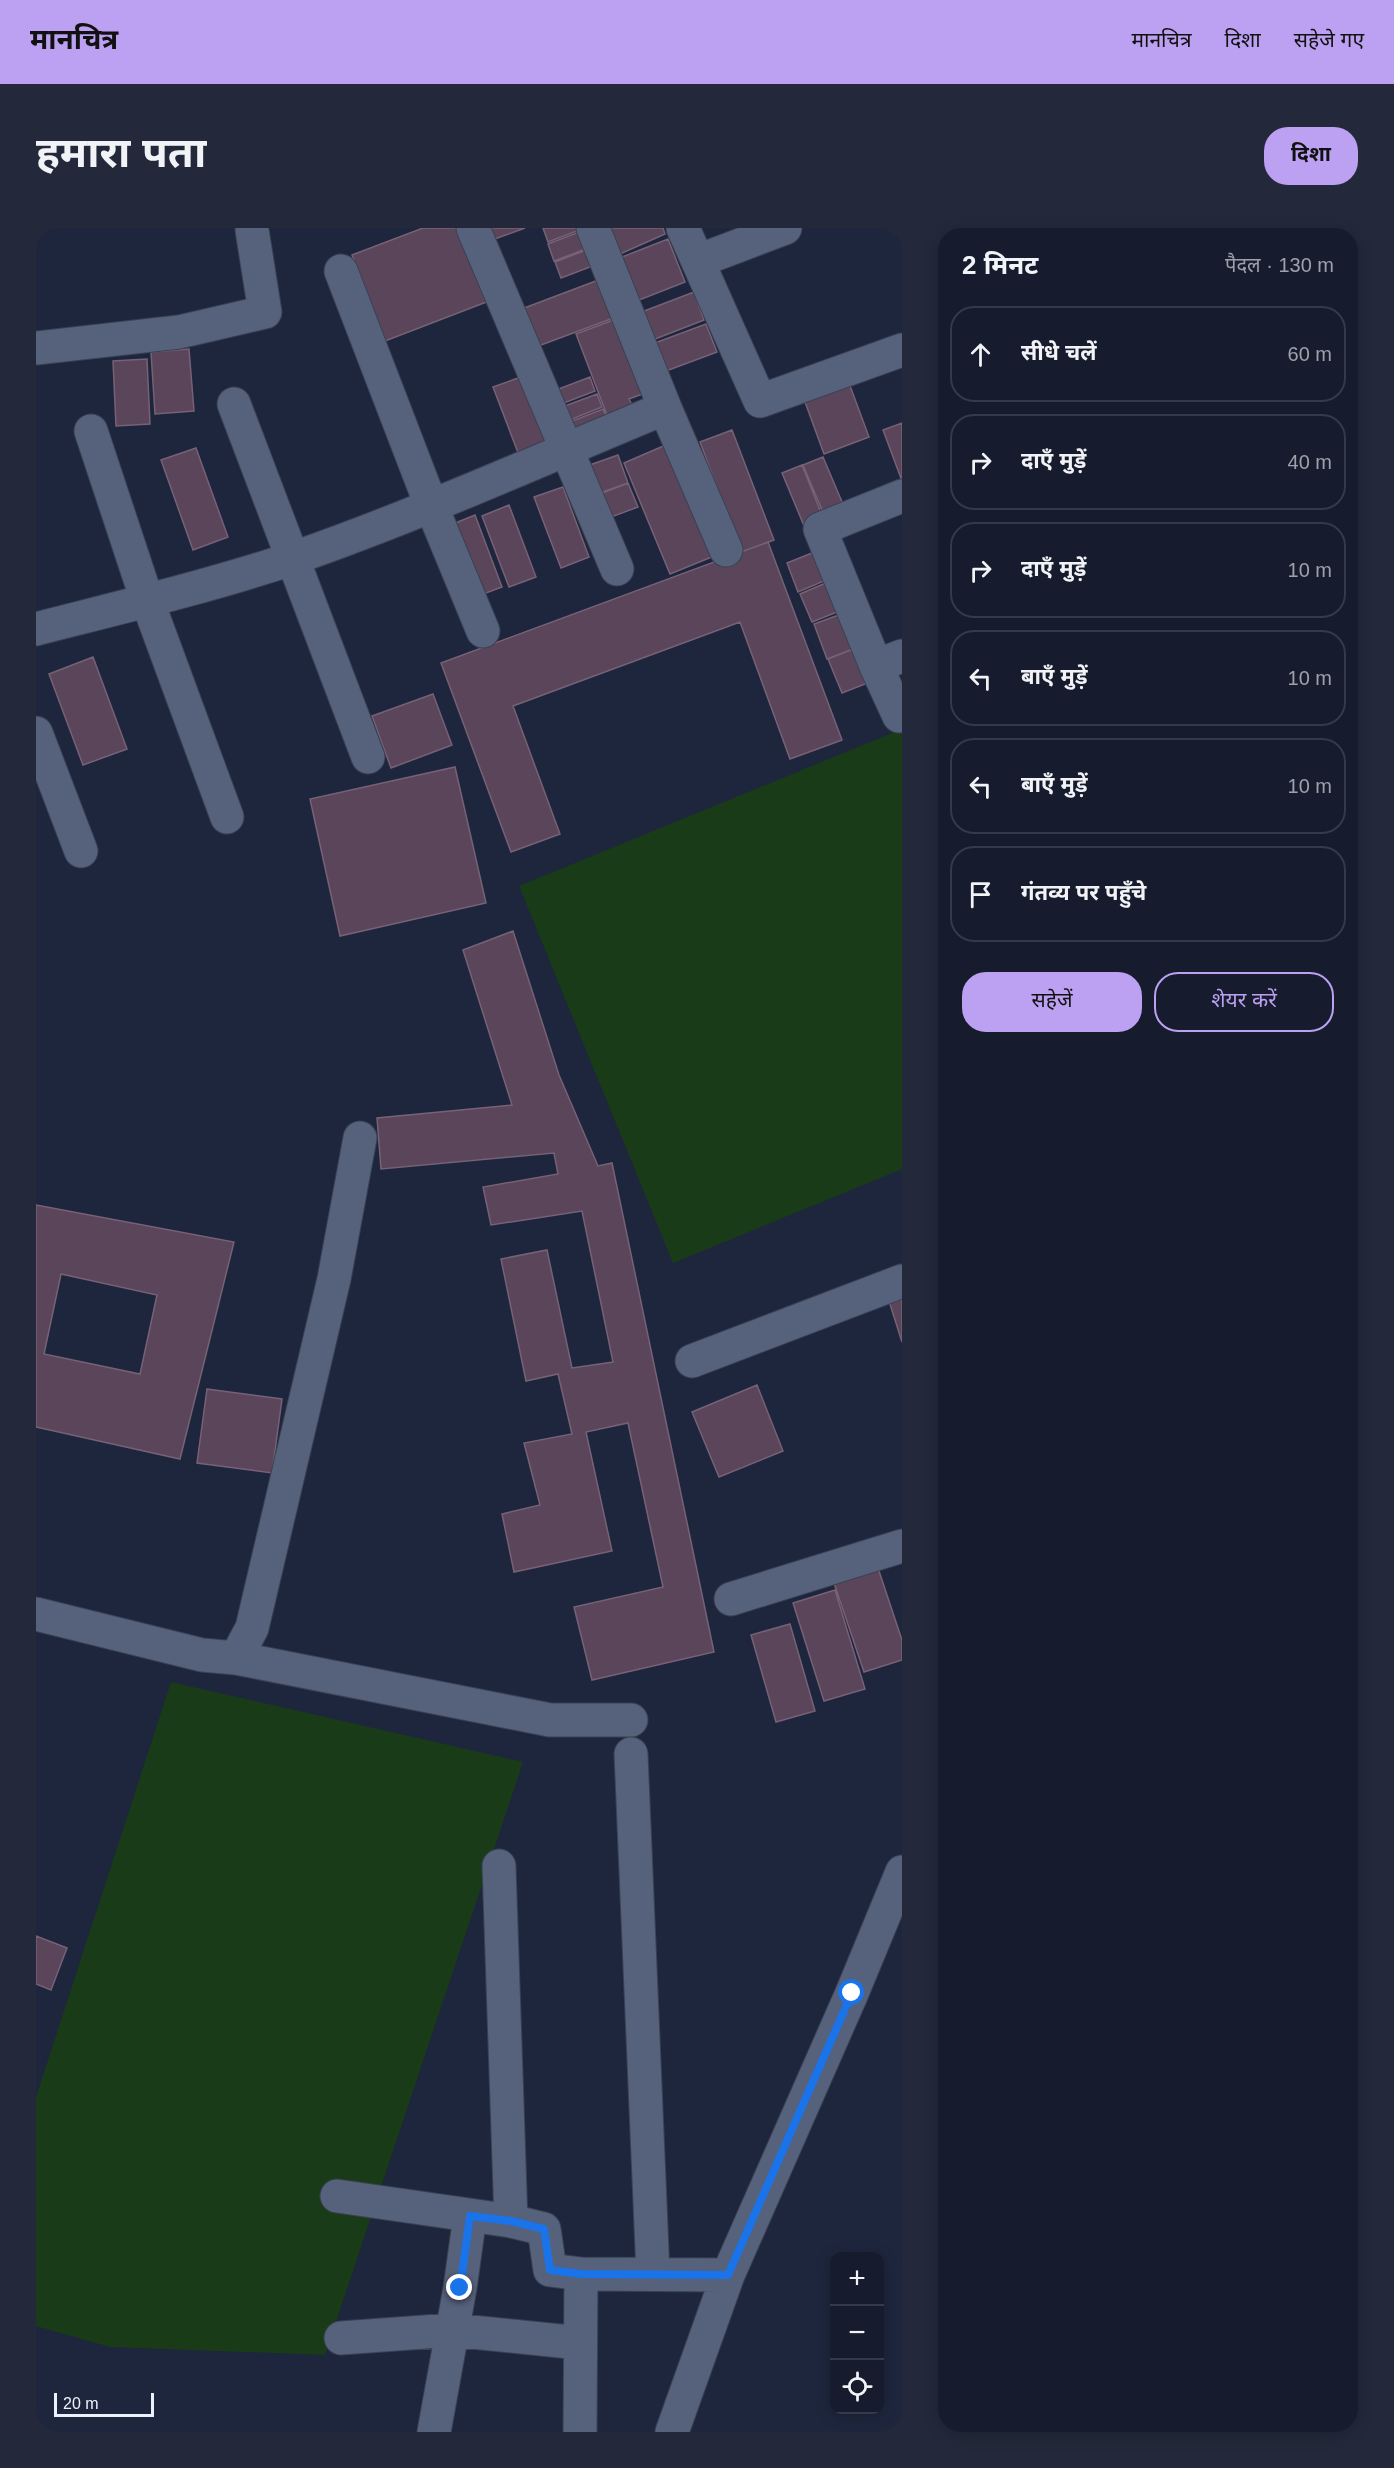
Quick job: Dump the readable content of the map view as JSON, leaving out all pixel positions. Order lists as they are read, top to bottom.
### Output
{
  "scale_bar": "20 m",
  "page": {
    "header": "मानचित्र",
    "nav": ["मानचित्र", "दिशा", "सहेजे गए"],
    "buttons": [
      "दिशा",
      ["सहेजें", "शेयर करें"]
    ],
    "title": "हमारा पता",
    "heading": ["2 मिनट", "पैदल · 130 m"],
    "list": [
      ["सीधे चलें", "60 m"],
      ["दाएँ मुड़ें", "40 m"],
      ["दाएँ मुड़ें", "10 m"],
      ["बाएँ मुड़ें", "10 m"],
      ["बाएँ मुड़ें", "10 m"],
      "गंतव्य पर पहुँचे"
    ],
    "map_buttons": ["+", "−"],
    "scale": "20 m"
  }
}
